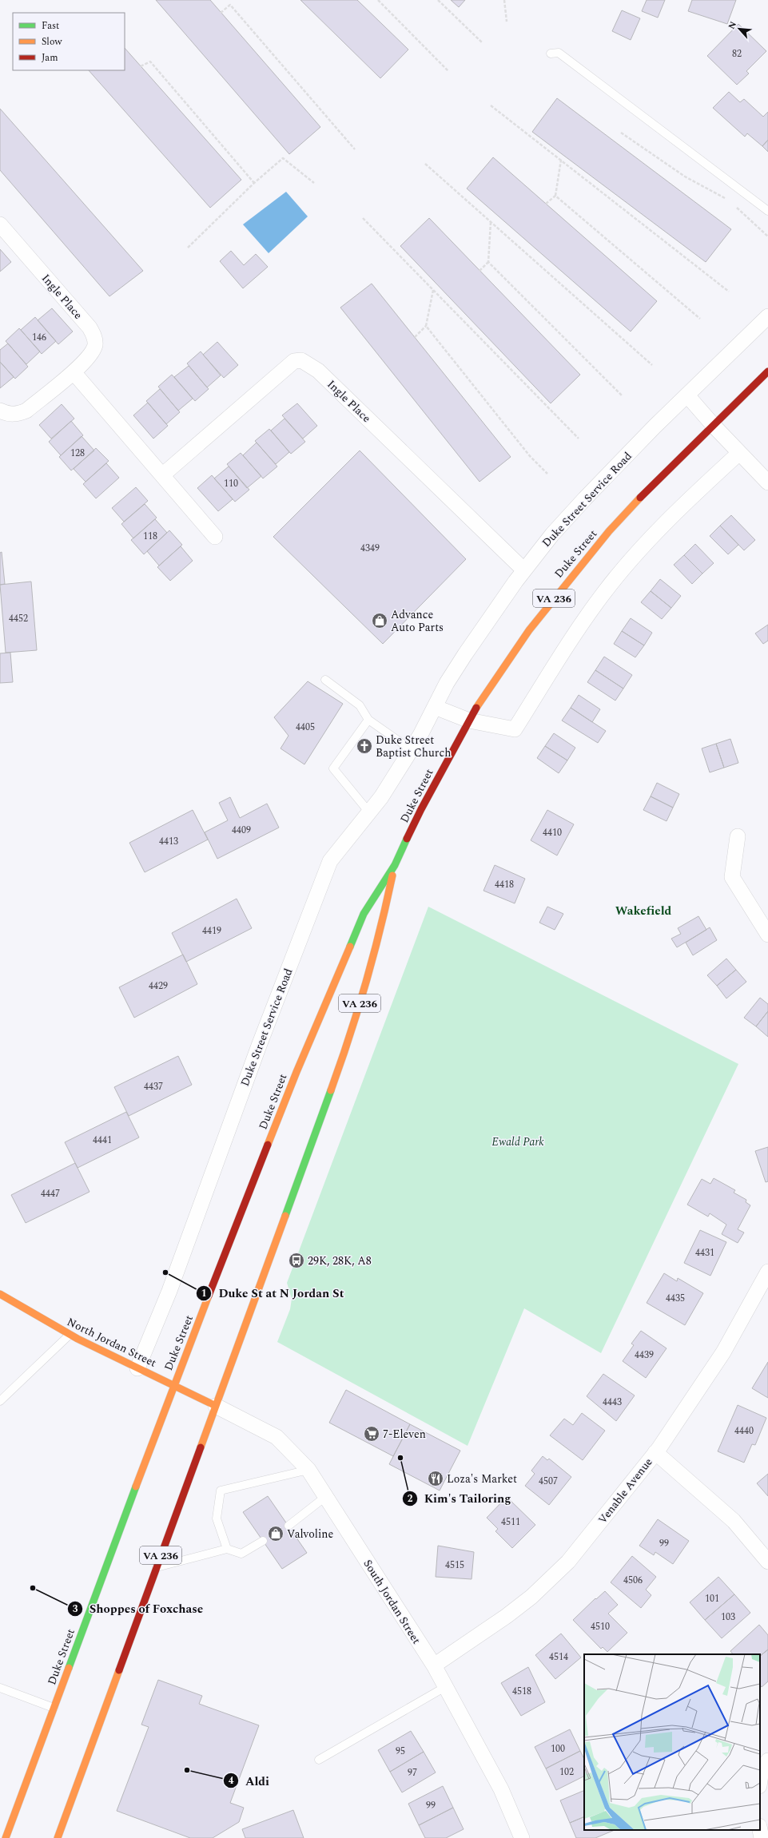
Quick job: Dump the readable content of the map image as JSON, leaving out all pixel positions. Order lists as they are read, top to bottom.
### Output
{
  "streets": {
    "main road": ["Duke Street", "VA 236", "North Jordan Street"],
    "street": [
      "Ingle Place",
      "Duke Street Service Road",
      "Venable Avenue",
      "South Jordan Street"
    ]
  },
  "crossings": [
    ["Ingle Place", "Duke Street Service Road"],
    ["Duke Street Service Road", "North Jordan Street"],
    ["Duke Street", "North Jordan Street"],
    ["Duke Street", "South Jordan Street"],
    ["North Jordan Street", "South Jordan Street"],
    ["Venable Avenue", "South Jordan Street"]
  ],
  "districts": ["Wakefield"],
  "parks": ["Ewald Park"],
  "places": {
    "shop": ["Advance Auto Parts", "Valvoline"],
    "church": ["Duke Street Baptist Church"],
    "bus stop": ["29K, 28K, A8"],
    "other": [
      "Duke St at N Jordan St",
      "Kim's Tailoring",
      "Shoppes of Foxchase",
      "Aldi"
    ],
    "supermarket": ["7-Eleven"],
    "restaurant": ["Loza's Market"]
  },
  "house_numbers": [
    "82",
    "146",
    "128",
    "110",
    "118",
    "4349",
    "4452",
    "4405",
    "4409",
    "4410",
    "4413",
    "4418",
    "4419",
    "4429",
    "4437",
    "4441",
    "4447",
    "4431",
    "4435",
    "4439",
    "4443",
    "4440",
    "4507",
    "4511",
    "99",
    "4515",
    "4506",
    "101",
    "103",
    "4510",
    "4514",
    "4518",
    "100",
    "95",
    "102",
    "97",
    "99"
  ],
  "legend": ["Fast", "Slow", "Jam"],
  "north": "top left"
}
